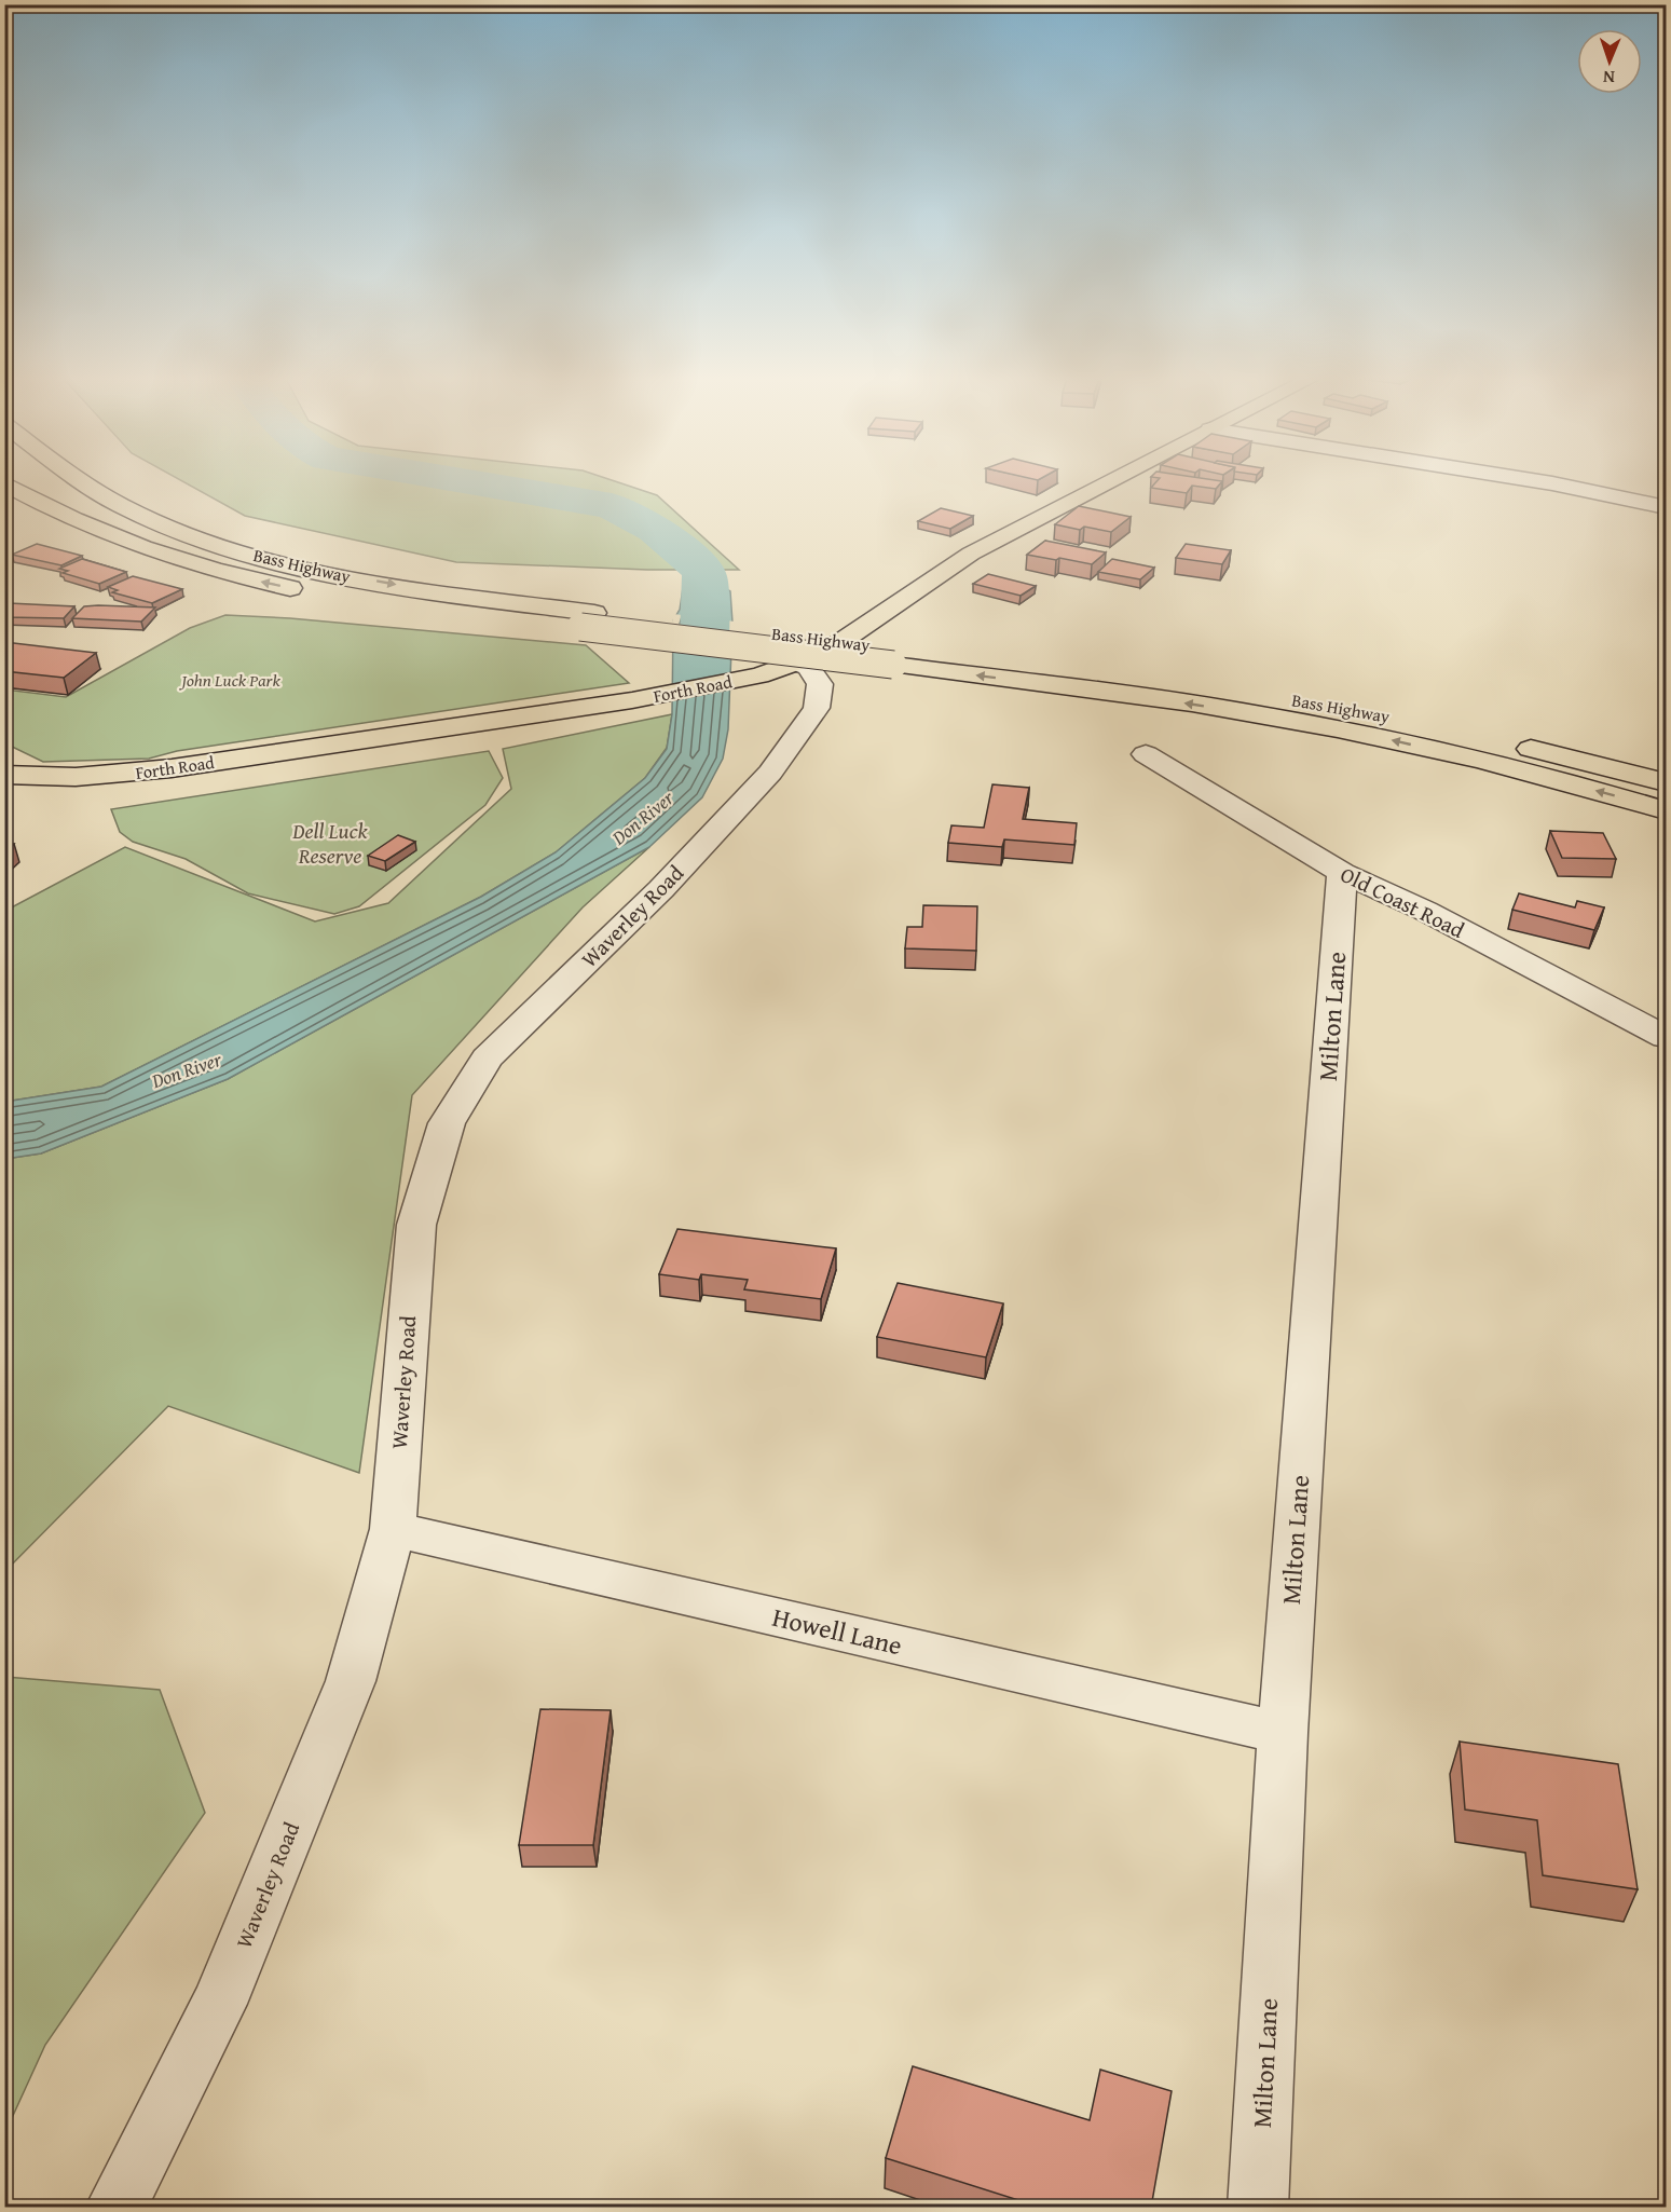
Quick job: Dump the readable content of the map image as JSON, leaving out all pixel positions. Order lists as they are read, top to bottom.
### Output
{
  "streets": {
    "main road": ["Bass Highway", "Forth Road"],
    "street": [
      "Old Coast Road",
      "Waverley Road",
      "Milton Lane",
      "Howell Lane"
    ]
  },
  "crossings": [
    ["Forth Road", "Waverley Road"],
    ["Old Coast Road", "Milton Lane"],
    ["Waverley Road", "Howell Lane"],
    ["Milton Lane", "Howell Lane"]
  ],
  "water": ["Don River"],
  "parks": ["John Luck Park", "Dell Luck Reserve"],
  "north": "bottom"
}
